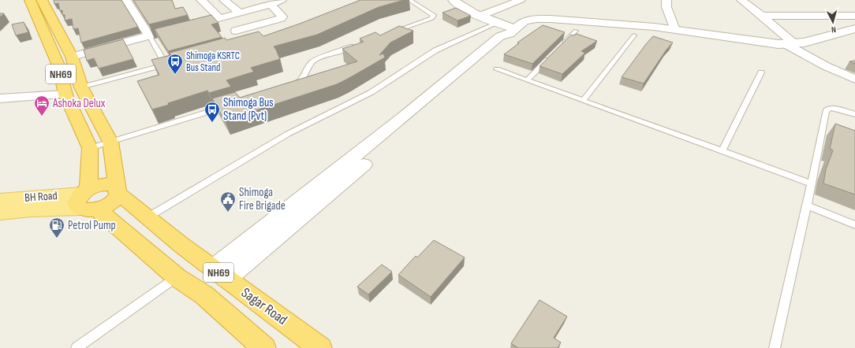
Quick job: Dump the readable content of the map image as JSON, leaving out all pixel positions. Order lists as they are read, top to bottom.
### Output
{
  "streets": {
    "highway": ["NH69", "Sagar Road"],
    "main road": ["BH Road"]
  },
  "crossings": [
    ["NH69", "BH Road"],
    ["NH69", "Sagar Road"]
  ],
  "places": {
    "bus stop": ["Shimoga KSRTC Bus Stand", "Shimoga Bus Stand (Pvt)"],
    "hotel": ["Ashoka Delux"],
    "public building": ["Shimoga Fire Brigade"],
    "fuel station": ["Petrol Pump"]
  },
  "north": "bottom"
}
